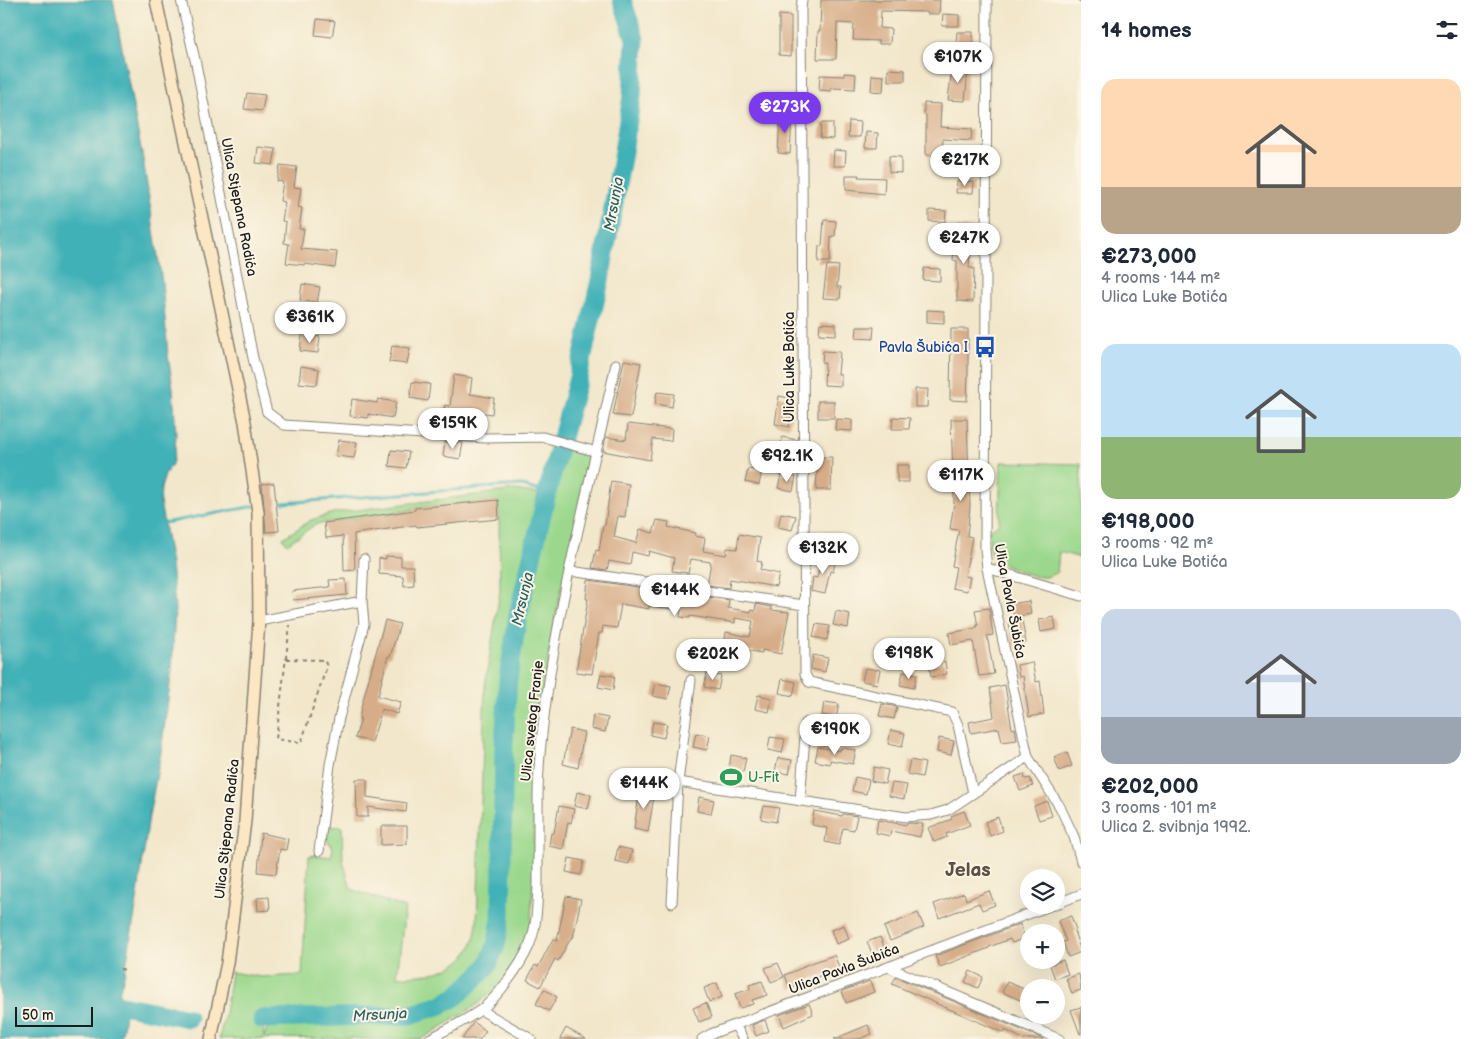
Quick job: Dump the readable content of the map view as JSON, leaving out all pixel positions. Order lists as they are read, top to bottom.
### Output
{
  "streets": {
    "main road": ["Ulica Stjepana Radića"],
    "street": ["Ulica Luke Botića", "Ulica Pavla Šubića", "Ulica svetog Franje"]
  },
  "crossings": [
    ["Ulica Stjepana Radića", "Ulica svetog Franje"]
  ],
  "districts": ["Jelas"],
  "water": ["Mrsunja"],
  "places": {
    "bus stop": ["Pavla Šubića I"],
    "sports": ["U-Fit"]
  },
  "scale_bar": "50 m",
  "page": {
    "heading": "14 homes",
    "price": [
      "€107K",
      "€273K",
      "€217K",
      "€247K",
      "€361K",
      "€159K",
      "€92.1K",
      "€117K",
      "€132K",
      "€144K",
      "€198K",
      "€202K",
      "€190K",
      "€144K"
    ],
    "list": [
      {
        "name": "€273,000",
        "note": "4 rooms · 144 m² · Ulica Luke Botića"
      },
      {
        "name": "€198,000",
        "note": "3 rooms · 92 m² · Ulica Luke Botića"
      },
      {
        "name": "€202,000",
        "note": "3 rooms · 101 m² · Ulica 2. svibnja 1992."
      }
    ],
    "map_buttons": ["+", "−"],
    "scale": "50 m"
  }
}
